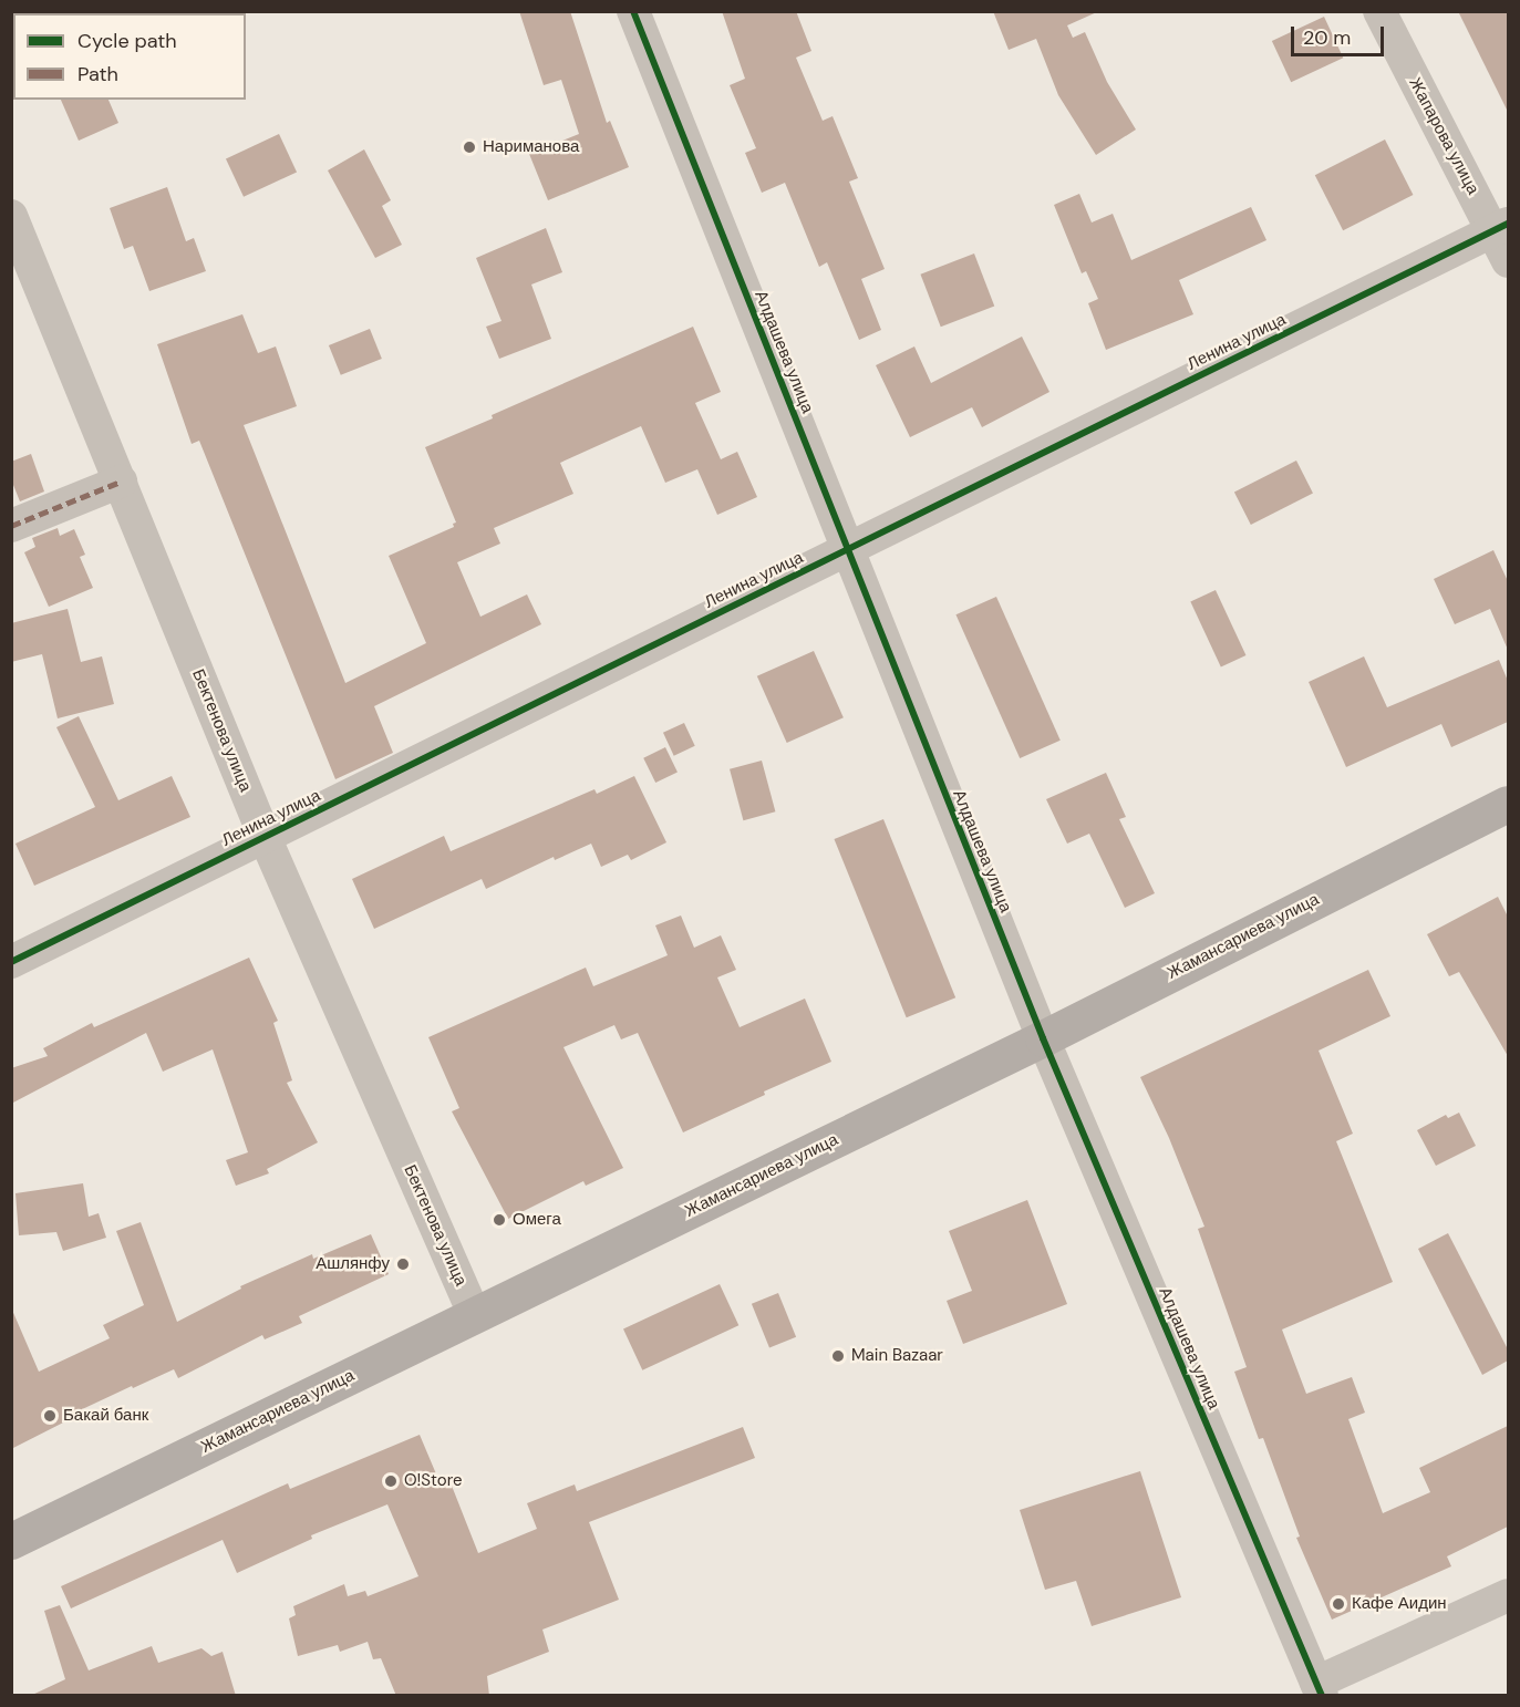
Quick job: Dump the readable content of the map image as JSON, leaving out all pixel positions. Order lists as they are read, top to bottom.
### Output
{
  "streets": {
    "main road": ["Жамансариева улица"],
    "street": [
      "Жапарова улица",
      "Ленина улица",
      "Алдашева улица",
      "Бектенова улица"
    ]
  },
  "crossings": [
    ["Жапарова улица", "Ленина улица"],
    ["Ленина улица", "Алдашева улица"],
    ["Ленина улица", "Бектенова улица"],
    ["Алдашева улица", "Жамансариева улица"],
    ["Бектенова улица", "Жамансариева улица"]
  ],
  "places": [
    "Нариманова",
    "Омега",
    "Ашлянфу",
    "Main Bazaar",
    "Бакай банк",
    "O!Store",
    "Кафе Аидин"
  ],
  "legend": ["Cycle path", "Path"],
  "scale_bar": "20 m"
}
